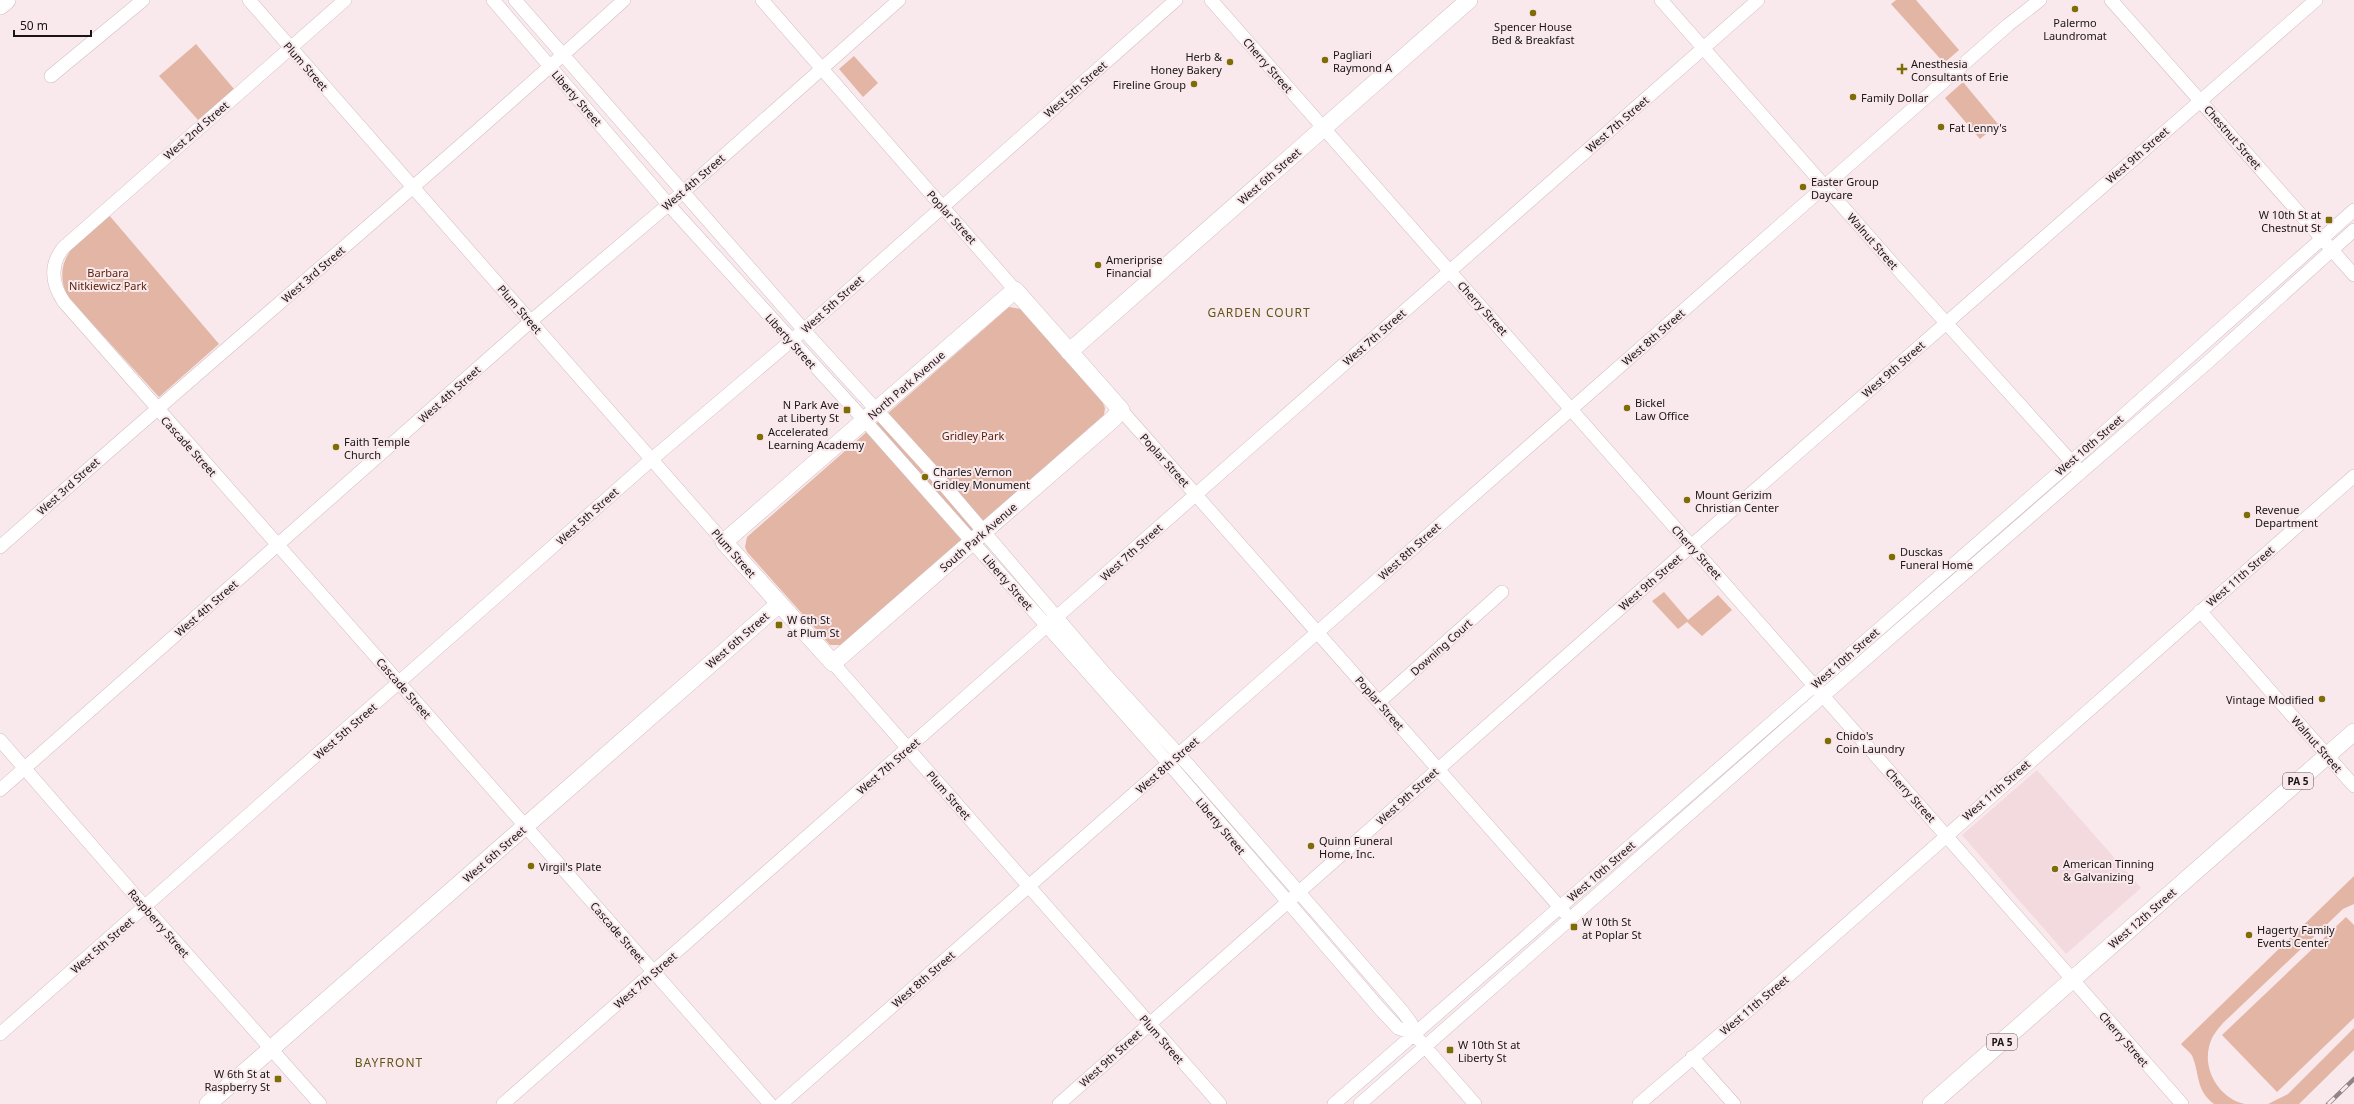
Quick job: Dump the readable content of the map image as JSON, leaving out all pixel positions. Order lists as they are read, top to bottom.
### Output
{
  "streets": {
    "main road": [
      "Plum Street",
      "West 6th Street",
      "Poplar Street",
      "North Park Avenue",
      "South Park Avenue",
      "PA 5",
      "West 12th Street"
    ],
    "street": [
      "Cherry Street",
      "West 5th Street",
      "Liberty Street",
      "West 7th Street",
      "West 2nd Street",
      "Chestnut Street",
      "West 9th Street",
      "West 4th Street",
      "Walnut Street",
      "West 3rd Street",
      "West 8th Street",
      "West 10th Street",
      "Cascade Street",
      "West 11th Street",
      "Downing Court",
      "Raspberry Street"
    ]
  },
  "crossings": [
    ["Cherry Street", "West 7th Street"],
    ["Cherry Street", "West 9th Street"],
    ["Cherry Street", "West 6th Street"],
    ["Cherry Street", "West 8th Street"],
    ["Cherry Street", "West 10th Street"],
    ["Cherry Street", "West 11th Street"],
    ["Cherry Street", "West 12th Street"],
    ["Plum Street", "West 5th Street"],
    ["Plum Street", "West 7th Street"],
    ["Plum Street", "West 2nd Street"],
    ["Plum Street", "West 9th Street"],
    ["Plum Street", "West 6th Street"],
    ["Plum Street", "West 4th Street"],
    ["Plum Street", "West 3rd Street"],
    ["Plum Street", "West 8th Street"],
    ["Plum Street", "North Park Avenue"],
    ["Plum Street", "South Park Avenue"],
    ["West 5th Street", "Liberty Street"],
    ["West 5th Street", "Poplar Street"],
    ["West 5th Street", "Cascade Street"],
    ["West 5th Street", "Raspberry Street"],
    ["Liberty Street", "West 7th Street"],
    ["Liberty Street", "West 9th Street"],
    ["Liberty Street", "West 4th Street"],
    ["Liberty Street", "West 3rd Street"],
    ["Liberty Street", "West 8th Street"],
    ["Liberty Street", "North Park Avenue"],
    ["Liberty Street", "West 10th Street"],
    ["Liberty Street", "South Park Avenue"],
    ["West 7th Street", "Poplar Street"],
    ["West 7th Street", "Walnut Street"],
    ["West 7th Street", "Cascade Street"],
    ["West 2nd Street", "Cascade Street"],
    ["Chestnut Street", "West 9th Street"],
    ["Chestnut Street", "West 10th Street"],
    ["West 9th Street", "Poplar Street"],
    ["West 9th Street", "Walnut Street"],
    ["West 6th Street", "Poplar Street"],
    ["West 6th Street", "Cascade Street"],
    ["West 6th Street", "Raspberry Street"],
    ["West 4th Street", "Poplar Street"],
    ["West 4th Street", "Cascade Street"],
    ["West 4th Street", "Raspberry Street"],
    ["Poplar Street", "West 8th Street"],
    ["Poplar Street", "North Park Avenue"],
    ["Poplar Street", "West 10th Street"],
    ["Poplar Street", "South Park Avenue"],
    ["Poplar Street", "Downing Court"],
    ["Walnut Street", "West 8th Street"],
    ["Walnut Street", "West 10th Street"],
    ["Walnut Street", "West 11th Street"],
    ["Walnut Street", "West 12th Street"],
    ["West 3rd Street", "Cascade Street"]
  ],
  "districts": ["GARDEN COURT", "BAYFRONT"],
  "parks": ["Barbara Nitkiewicz Park", "Gridley Park"],
  "places": {
    "other": [
      "Palermo Laundromat",
      "Spencer House Bed & Breakfast",
      "Pagliari Raymond A",
      "Herb & Honey Bakery",
      "Fireline Group",
      "Family Dollar",
      "Fat Lenny's",
      "Easter Group Daycare",
      "Ameriprise Financial",
      "Bickel Law Office",
      "Accelerated Learning Academy",
      "Faith Temple Church",
      "Charles Vernon Gridley Monument",
      "Mount Gerizim Christian Center",
      "Revenue Department",
      "Dusckas Funeral Home",
      "Vintage Modified",
      "Chido's Coin Laundry",
      "Quinn Funeral Home, Inc.",
      "Virgil's Plate",
      "American Tinning & Galvanizing",
      "Hagerty Family Events Center"
    ],
    "health": ["Anesthesia Consultants of Erie"],
    "transit": [
      "W 10th St at Chestnut St",
      "N Park Ave at Liberty St",
      "W 6th St at Plum St",
      "W 10th St at Poplar St",
      "W 10th St at Liberty St",
      "W 6th St at Raspberry St"
    ]
  },
  "scale_bar": "50 m"
}
